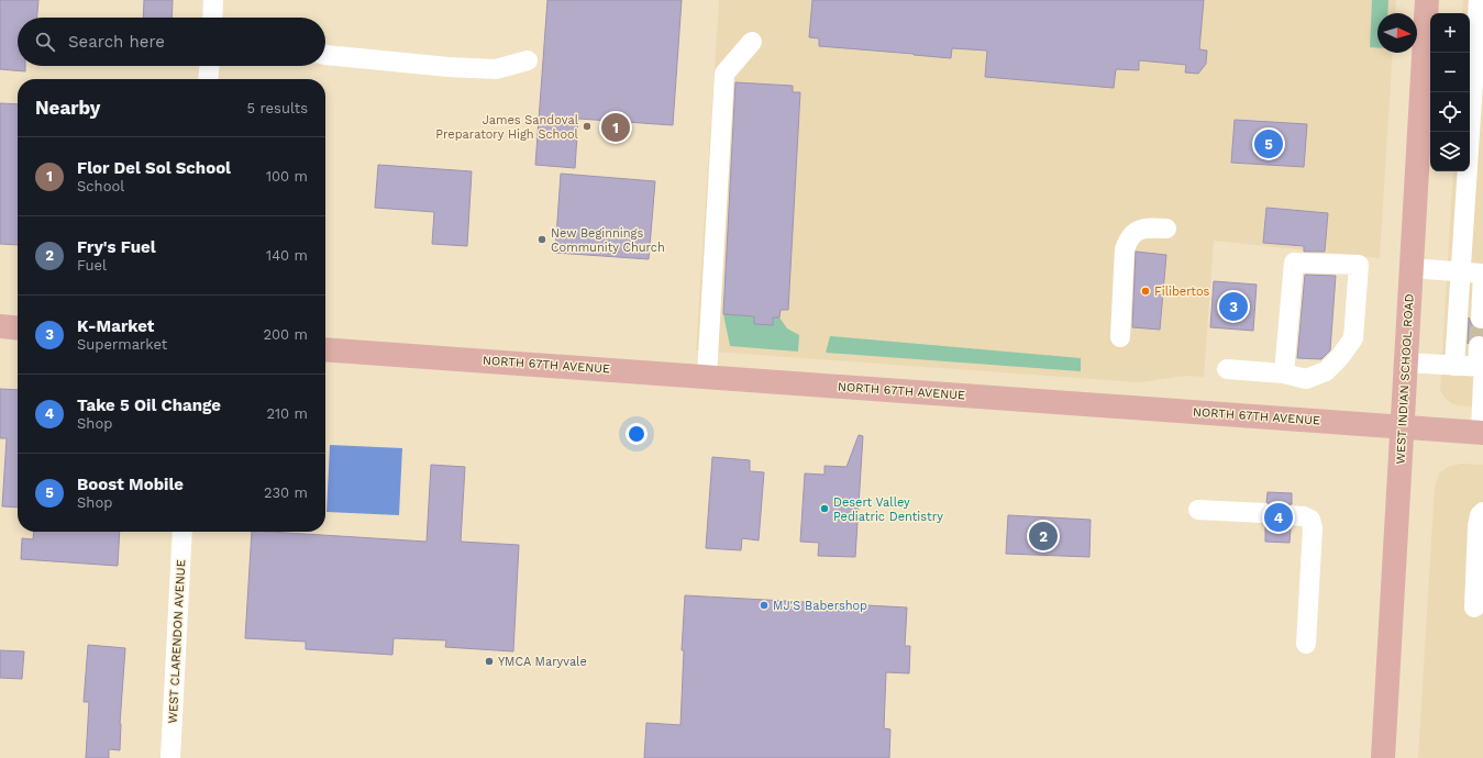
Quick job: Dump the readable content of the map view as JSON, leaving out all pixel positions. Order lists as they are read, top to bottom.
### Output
{
  "streets": {
    "main road": ["NORTH 67TH AVENUE", "WEST INDIAN SCHOOL ROAD"],
    "street": ["WEST CLARENDON AVENUE"]
  },
  "crossings": [
    ["NORTH 67TH AVENUE", "WEST INDIAN SCHOOL ROAD"]
  ],
  "places": [
    "James Sandoval Preparatory High School",
    "New Beginnings Community Church",
    "Filibertos",
    "Desert Valley Pediatric Dentistry",
    "MJ'S Babershop",
    "YMCA Maryvale"
  ],
  "north": "right",
  "page": {
    "map_buttons": ["+", "−"],
    "search": "Search here",
    "heading": ["Nearby", "5 results"],
    "pins": [
      "1",
      "5",
      "3",
      "4",
      "2"
    ],
    "list": [
      {
        "mark": "1",
        "name": "Flor Del Sol School",
        "note": "School",
        "value": "100 m"
      },
      {
        "mark": "2",
        "name": "Fry's Fuel",
        "note": "Fuel",
        "value": "140 m"
      },
      {
        "mark": "3",
        "name": "K-Market",
        "note": "Supermarket",
        "value": "200 m"
      },
      {
        "mark": "4",
        "name": "Take 5 Oil Change",
        "note": "Shop",
        "value": "210 m"
      },
      {
        "mark": "5",
        "name": "Boost Mobile",
        "note": "Shop",
        "value": "230 m"
      }
    ]
  }
}
